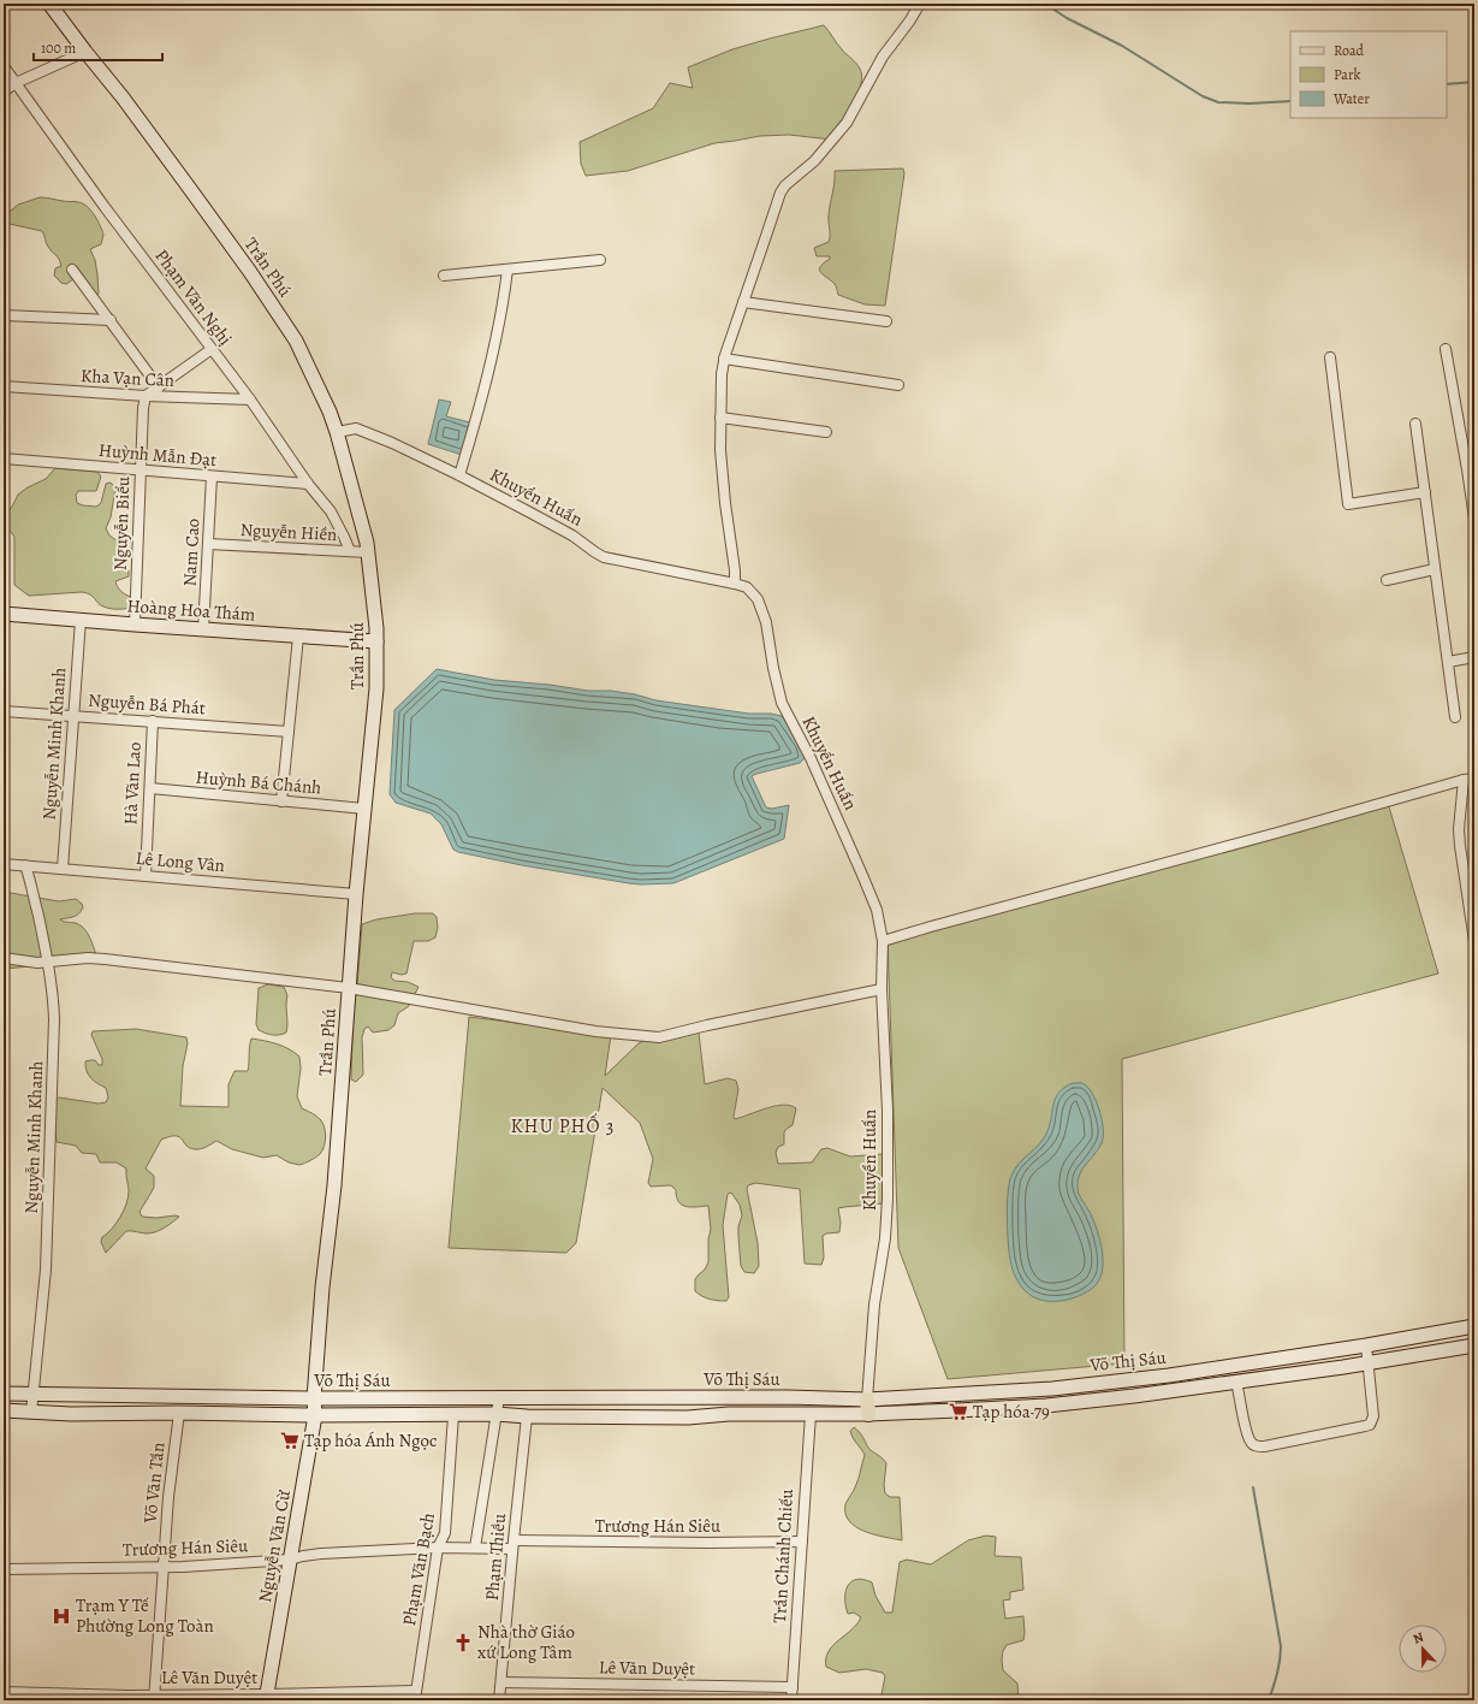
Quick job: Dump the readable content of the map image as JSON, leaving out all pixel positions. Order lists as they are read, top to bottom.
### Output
{
  "streets": {
    "main road": [
      "Trần Phú",
      "Hoàng Hoa Thám",
      "Võ Thị Sáu",
      "Nguyễn Văn Cừ"
    ],
    "street": [
      "Phạm Văn Nghị",
      "Kha Vạn Cân",
      "Huỳnh Mẫn Đạt",
      "Khuyển Huấn",
      "Nguyễn Biểu",
      "Nguyễn Hiền",
      "Nam Cao",
      "Nguyễn Bá Phát",
      "Nguyễn Minh Khanh",
      "Huỳnh Bá Chánh",
      "Hà Văn Lao",
      "Lê Long Vân",
      "Võ Văn Tần",
      "Trương Hán Siêu",
      "Trần Chánh Chiếu",
      "Phạm Thiều",
      "Phạm Văn Bạch",
      "Lê Văn Duyệt"
    ]
  },
  "crossings": [
    ["Trần Phú", "Khuyển Huấn"],
    ["Trần Phú", "Nguyễn Hiền"],
    ["Trần Phú", "Hoàng Hoa Thám"],
    ["Trần Phú", "Huỳnh Bá Chánh"],
    ["Trần Phú", "Lê Long Vân"],
    ["Trần Phú", "Võ Thị Sáu"],
    ["Trần Phú", "Nguyễn Văn Cừ"],
    ["Phạm Văn Nghị", "Kha Vạn Cân"],
    ["Phạm Văn Nghị", "Huỳnh Mẫn Đạt"],
    ["Phạm Văn Nghị", "Nguyễn Hiền"],
    ["Kha Vạn Cân", "Nguyễn Biểu"],
    ["Huỳnh Mẫn Đạt", "Nguyễn Biểu"],
    ["Huỳnh Mẫn Đạt", "Nam Cao"],
    ["Khuyển Huấn", "Võ Thị Sáu"],
    ["Nguyễn Biểu", "Hoàng Hoa Thám"],
    ["Nguyễn Hiền", "Nam Cao"],
    ["Nam Cao", "Hoàng Hoa Thám"],
    ["Hoàng Hoa Thám", "Nguyễn Minh Khanh"],
    ["Nguyễn Bá Phát", "Nguyễn Minh Khanh"],
    ["Nguyễn Bá Phát", "Hà Văn Lao"],
    ["Nguyễn Minh Khanh", "Lê Long Vân"],
    ["Nguyễn Minh Khanh", "Võ Thị Sáu"],
    ["Huỳnh Bá Chánh", "Hà Văn Lao"],
    ["Hà Văn Lao", "Lê Long Vân"],
    ["Võ Thị Sáu", "Võ Văn Tần"],
    ["Võ Thị Sáu", "Nguyễn Văn Cừ"],
    ["Võ Thị Sáu", "Trần Chánh Chiếu"],
    ["Võ Thị Sáu", "Phạm Thiều"],
    ["Võ Thị Sáu", "Phạm Văn Bạch"],
    ["Võ Văn Tần", "Trương Hán Siêu"],
    ["Võ Văn Tần", "Lê Văn Duyệt"],
    ["Trương Hán Siêu", "Nguyễn Văn Cừ"],
    ["Trương Hán Siêu", "Trần Chánh Chiếu"],
    ["Trương Hán Siêu", "Phạm Thiều"],
    ["Trương Hán Siêu", "Phạm Văn Bạch"],
    ["Nguyễn Văn Cừ", "Lê Văn Duyệt"],
    ["Trần Chánh Chiếu", "Lê Văn Duyệt"],
    ["Phạm Thiều", "Lê Văn Duyệt"],
    ["Phạm Văn Bạch", "Lê Văn Duyệt"]
  ],
  "districts": ["KHU PHỐ 3"],
  "places": {
    "supermarket": ["Tạp hóa 79", "Tạp hóa Ánh Ngọc"],
    "hospital": ["Trạm Y Tế Phường Long Toàn"],
    "church": ["Nhà thờ Giáo xứ Long Tâm"]
  },
  "legend": ["Road", "Park", "Water"],
  "scale_bar": "100 m",
  "north": "top"
}
